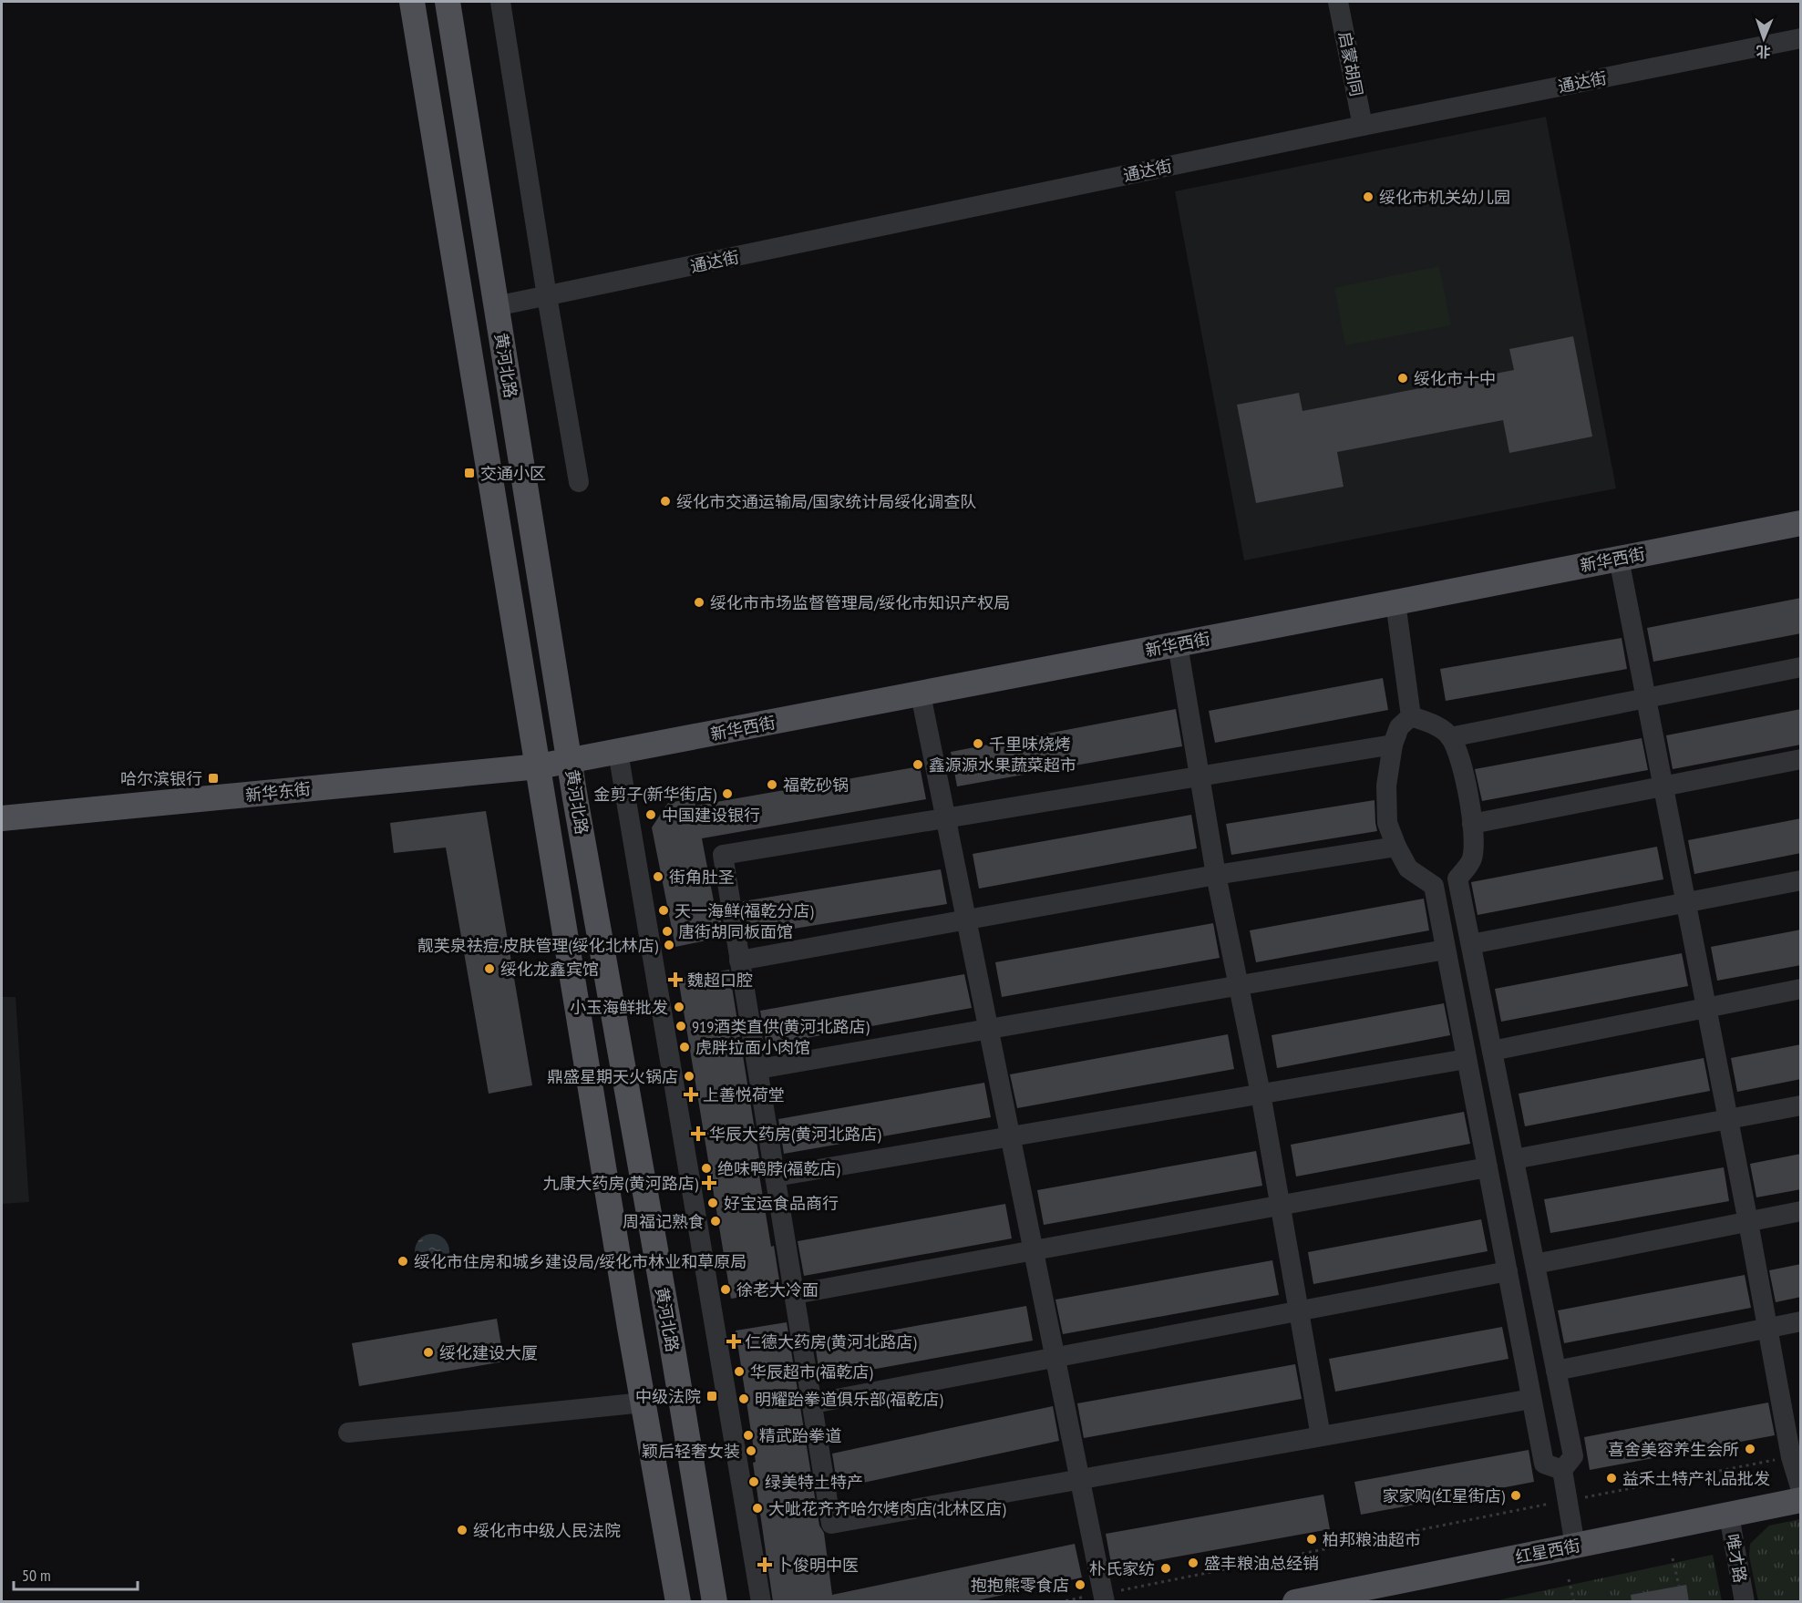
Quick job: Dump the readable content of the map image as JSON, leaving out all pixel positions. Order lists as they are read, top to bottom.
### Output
{
  "streets": {
    "main road": [
      "黄河北路",
      "新华西街",
      "新华东街",
      "红星西街"
    ],
    "street": ["启蒙胡同", "通达街", "唯才路"]
  },
  "crossings": [
    ["启蒙胡同", "通达街"],
    ["通达街", "黄河北路"],
    ["黄河北路", "新华西街"],
    ["黄河北路", "新华东街"],
    ["新华西街", "新华东街"],
    ["红星西街", "唯才路"]
  ],
  "places": {
    "other": [
      "绥化市机关幼儿园",
      "绥化市十中",
      "绥化市交通运输局/国家统计局绥化调查队",
      "绥化市市场监督管理局/绥化市知识产权局",
      "千里味烧烤",
      "鑫源源水果蔬菜超市",
      "福乾砂锅",
      "金剪子(新华街店)",
      "中国建设银行",
      "街角肚圣",
      "天一海鲜(福乾分店)",
      "唐街胡同板面馆",
      "靓芙泉祛痘·皮肤管理(绥化北林店)",
      "绥化龙鑫宾馆",
      "小玉海鲜批发",
      "919酒类直供(黄河北路店)",
      "虎胖拉面小肉馆",
      "鼎盛星期天火锅店",
      "绝味鸭脖(福乾店)",
      "好宝运食品商行",
      "周福记熟食",
      "绥化市住房和城乡建设局/绥化市林业和草原局",
      "徐老大冷面",
      "绥化建设大厦",
      "华辰超市(福乾店)",
      "明耀跆拳道俱乐部(福乾店)",
      "精武跆拳道",
      "喜舍美容养生会所",
      "颖后轻奢女装",
      "益禾土特产礼品批发",
      "绿美特土特产",
      "家家购(红星街店)",
      "大呲花齐齐哈尔烤肉店(北林区店)",
      "绥化市中级人民法院",
      "柏邦粮油超市",
      "盛丰粮油总经销",
      "朴氏家纺",
      "抱抱熊零食店"
    ],
    "transit": ["交通小区", "哈尔滨银行", "中级法院"],
    "health": [
      "魏超口腔",
      "上善悦荷堂",
      "华辰大药房(黄河北路店)",
      "九康大药房(黄河路店)",
      "仁德大药房(黄河北路店)",
      "卜俊明中医"
    ]
  },
  "scale_bar": "50 m",
  "north": "bottom"
}
